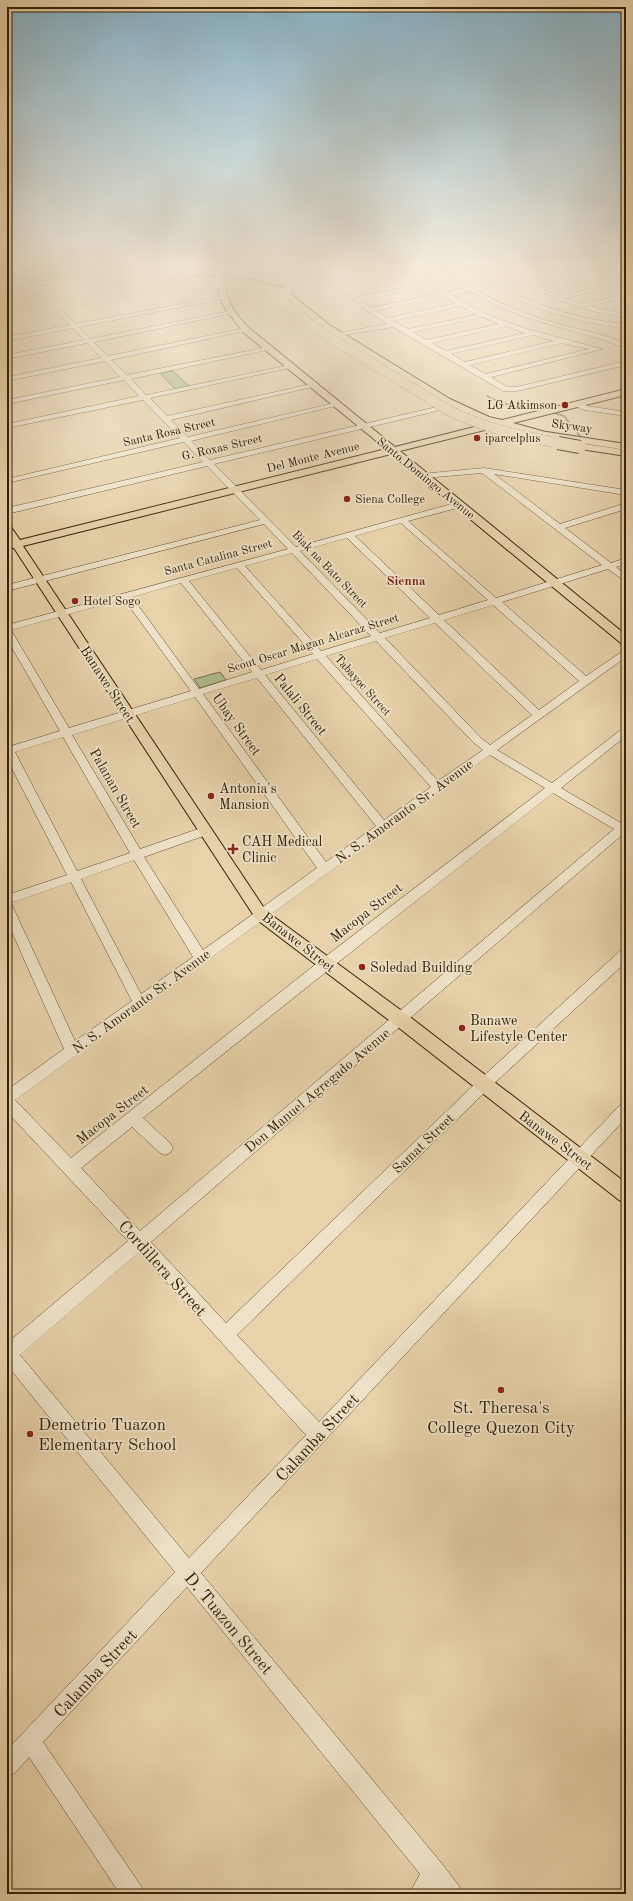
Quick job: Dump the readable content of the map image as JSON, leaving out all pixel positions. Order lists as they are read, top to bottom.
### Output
{
  "streets": {
    "highway": ["Skyway"],
    "main road": ["Del Monte Avenue", "Santo Domingo Avenue", "Banawe Street"],
    "street": [
      "Santa Rosa Street",
      "G. Roxas Street",
      "Santa Catalina Street",
      "Biak na Bato Street",
      "Scout Oscar Magan Alcaraz Street",
      "Tabayoc Street",
      "Palali Street",
      "Ubay Street",
      "Palanan Street",
      "N. S. Amoranto Sr. Avenue",
      "Macopa Street",
      "Don Manuel Agregado Avenue",
      "Samat Street",
      "Cordillera Street",
      "Calamba Street",
      "D. Tuazon Street"
    ]
  },
  "crossings": [
    ["Skyway", "Del Monte Avenue"],
    ["Santa Rosa Street", "Santo Domingo Avenue"],
    ["Santa Rosa Street", "Biak na Bato Street"],
    ["G. Roxas Street", "Santo Domingo Avenue"],
    ["G. Roxas Street", "Biak na Bato Street"],
    ["Del Monte Avenue", "Santo Domingo Avenue"],
    ["Del Monte Avenue", "Biak na Bato Street"],
    ["Del Monte Avenue", "Banawe Street"],
    ["Santo Domingo Avenue", "Santa Catalina Street"],
    ["Santo Domingo Avenue", "Scout Oscar Magan Alcaraz Street"],
    ["Santa Catalina Street", "Biak na Bato Street"],
    ["Santa Catalina Street", "Banawe Street"],
    ["Santa Catalina Street", "Tabayoc Street"],
    ["Santa Catalina Street", "Palali Street"],
    ["Santa Catalina Street", "Ubay Street"],
    ["Biak na Bato Street", "Scout Oscar Magan Alcaraz Street"],
    ["Biak na Bato Street", "N. S. Amoranto Sr. Avenue"],
    ["Biak na Bato Street", "Macopa Street"],
    ["Biak na Bato Street", "Don Manuel Agregado Avenue"],
    ["Scout Oscar Magan Alcaraz Street", "Banawe Street"],
    ["Scout Oscar Magan Alcaraz Street", "Tabayoc Street"],
    ["Scout Oscar Magan Alcaraz Street", "Palali Street"],
    ["Scout Oscar Magan Alcaraz Street", "Ubay Street"],
    ["Scout Oscar Magan Alcaraz Street", "Palanan Street"],
    ["Banawe Street", "N. S. Amoranto Sr. Avenue"],
    ["Banawe Street", "Macopa Street"],
    ["Banawe Street", "Don Manuel Agregado Avenue"],
    ["Banawe Street", "Samat Street"],
    ["Banawe Street", "Calamba Street"],
    ["Tabayoc Street", "N. S. Amoranto Sr. Avenue"],
    ["Palali Street", "N. S. Amoranto Sr. Avenue"],
    ["Ubay Street", "N. S. Amoranto Sr. Avenue"],
    ["Palanan Street", "N. S. Amoranto Sr. Avenue"],
    ["Macopa Street", "Cordillera Street"],
    ["Don Manuel Agregado Avenue", "Cordillera Street"],
    ["Don Manuel Agregado Avenue", "D. Tuazon Street"],
    ["Samat Street", "Cordillera Street"],
    ["Cordillera Street", "Calamba Street"],
    ["Calamba Street", "D. Tuazon Street"]
  ],
  "districts": ["Sienna"],
  "places": {
    "other": [
      "LG Atkimson",
      "iparcelplus",
      "Siena College",
      "Hotel Sogo",
      "Antonia's Mansion",
      "Soledad Building",
      "Banawe Lifestyle Center",
      "St. Theresa's College Quezon City",
      "Demetrio Tuazon Elementary School"
    ],
    "health": ["CAH Medical Clinic"]
  }
}
